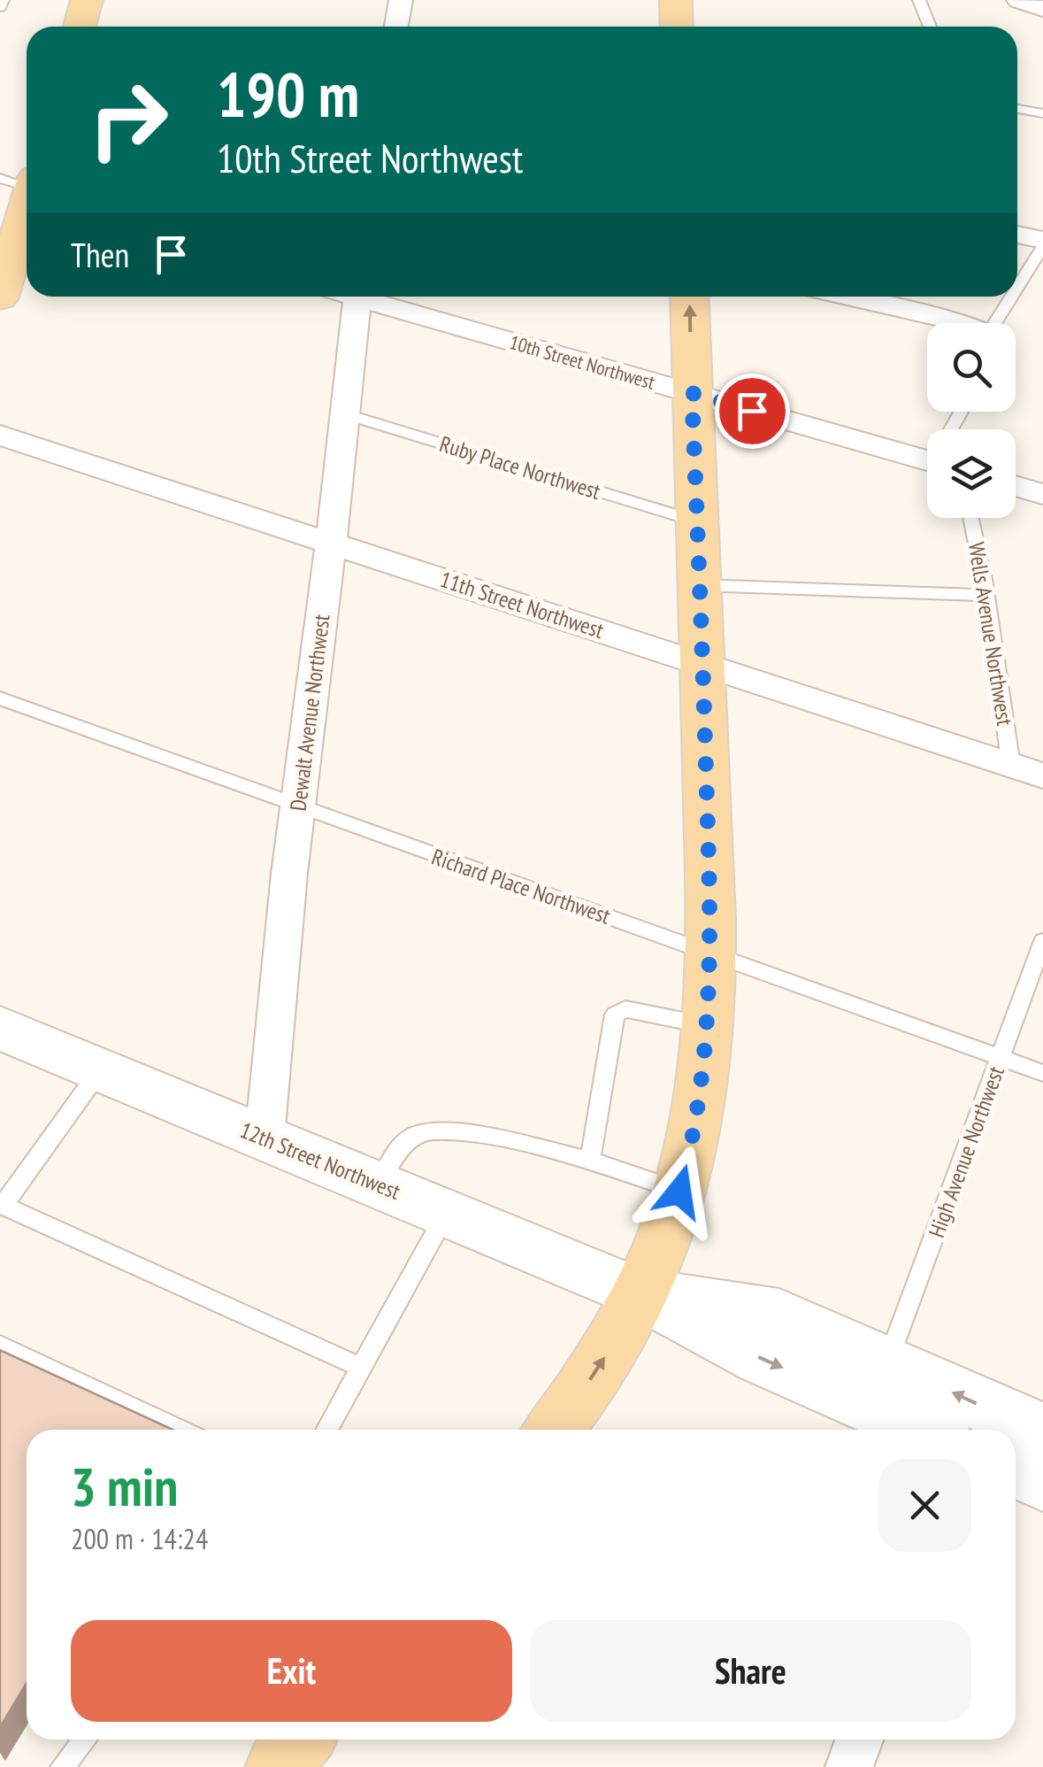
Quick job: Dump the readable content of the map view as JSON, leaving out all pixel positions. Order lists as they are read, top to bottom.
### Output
{
  "streets": {
    "main road": ["12th Street Northwest"],
    "street": ["10th Street Northwest", "11th Street Northwest", "Dewalt Avenue Northwest"],
    "lane": [
      "Ruby Place Northwest",
      "Wells Avenue Northwest",
      "Richard Place Northwest",
      "High Avenue Northwest"
    ]
  },
  "crossings": [
    ["Ruby Place Northwest", "Dewalt Avenue Northwest"],
    ["11th Street Northwest", "Wells Avenue Northwest"],
    ["11th Street Northwest", "Dewalt Avenue Northwest"],
    ["Dewalt Avenue Northwest", "Richard Place Northwest"],
    ["Dewalt Avenue Northwest", "12th Street Northwest"],
    ["Richard Place Northwest", "High Avenue Northwest"],
    ["High Avenue Northwest", "12th Street Northwest"]
  ],
  "page": {
    "turn": ["190 m", "10th Street Northwest"],
    "then": "Then",
    "heading": ["3 min", "200 m · 14:24"],
    "buttons": ["Exit", "Share"]
  }
}
